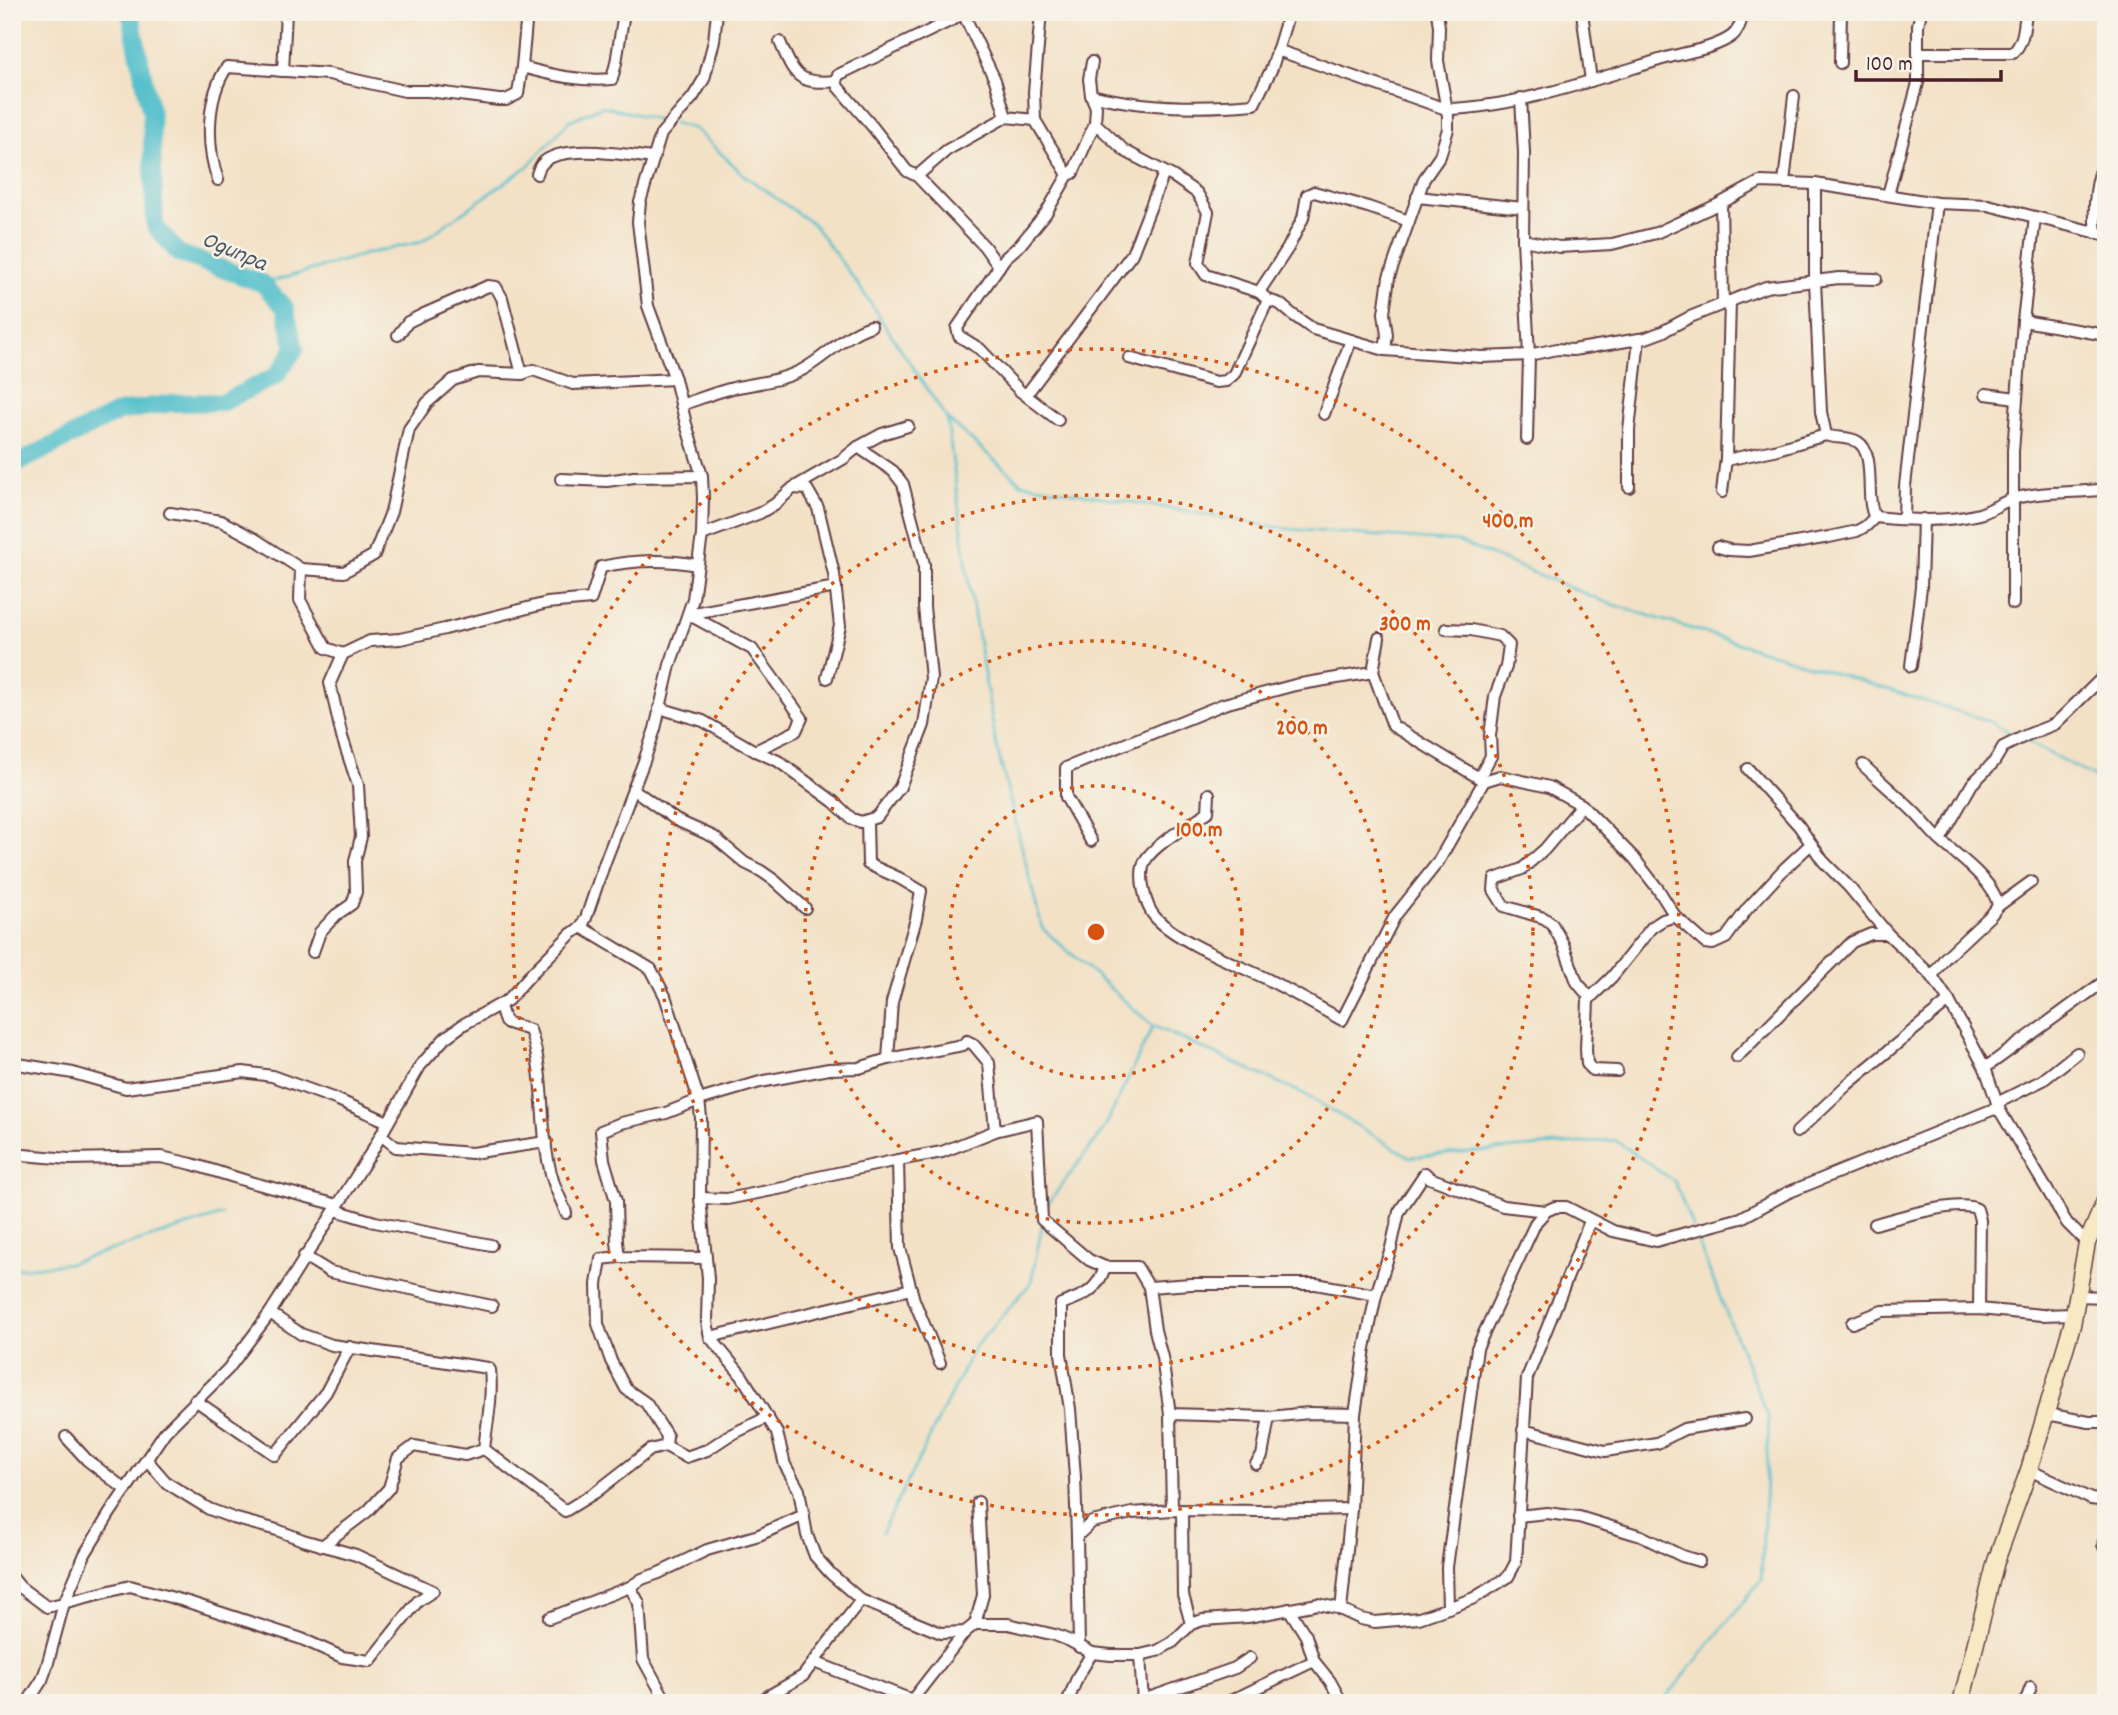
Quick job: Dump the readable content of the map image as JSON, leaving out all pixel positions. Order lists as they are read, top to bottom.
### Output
{
  "water": ["Ogunpa"],
  "scale_bar": "100 m",
  "rings": [
    "400 m",
    "300 m",
    "200 m",
    "100 m"
  ]
}
